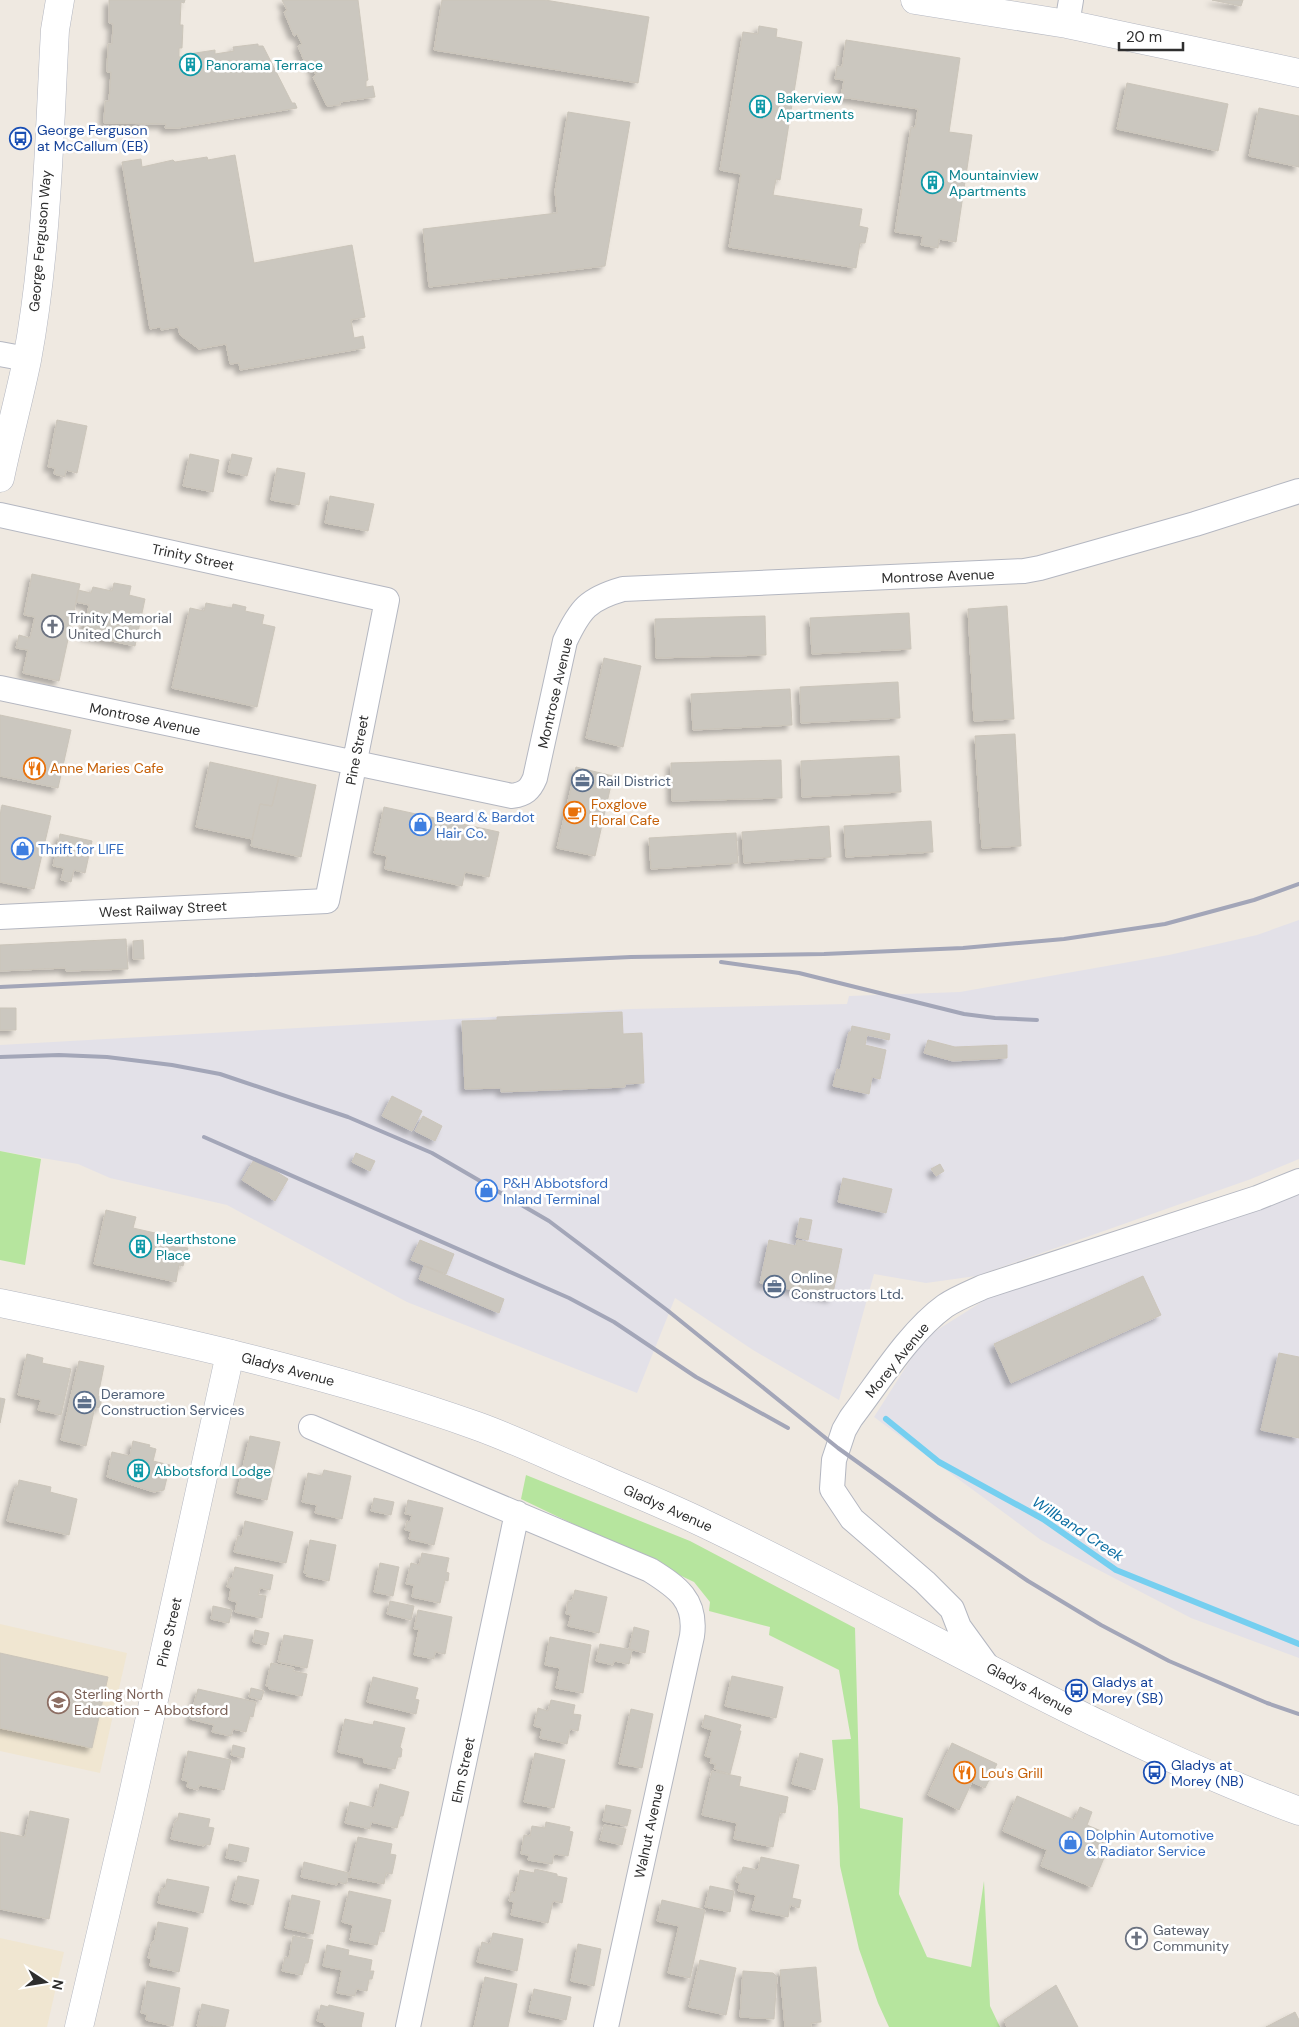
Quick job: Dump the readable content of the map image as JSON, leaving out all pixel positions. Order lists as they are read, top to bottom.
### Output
{
  "streets": {
    "main road": ["George Ferguson Way", "Pine Street", "Gladys Avenue"],
    "street": [
      "Trinity Street",
      "Montrose Avenue",
      "West Railway Street",
      "Morey Avenue",
      "Elm Street",
      "Walnut Avenue"
    ]
  },
  "crossings": [
    ["Trinity Street", "Pine Street"],
    ["Montrose Avenue", "Pine Street"],
    ["Pine Street", "West Railway Street"],
    ["Pine Street", "Gladys Avenue"],
    ["Morey Avenue", "Gladys Avenue"],
    ["Elm Street", "Walnut Avenue"]
  ],
  "water": ["Willband Creek"],
  "places": {
    "building": [
      "Panorama Terrace",
      "Bakerview Apartments",
      "Mountainview Apartments",
      "Hearthstone Place",
      "Abbotsford Lodge"
    ],
    "bus stop": ["George Ferguson at McCallum (EB)", "Gladys at Morey (SB)", "Gladys at Morey (NB)"],
    "church": ["Trinity Memorial United Church", "Gateway Community"],
    "restaurant": ["Anne Maries Cafe", "Lou's Grill"],
    "office": ["Rail District", "Online Constructors Ltd.", "Deramore Construction Services"],
    "cafe": ["Foxglove Floral Cafe"],
    "shop": [
      "Beard & Bardot Hair Co.",
      "Thrift for LIFE",
      "P&H Abbotsford Inland Terminal",
      "Dolphin Automotive & Radiator Service"
    ],
    "school or university": ["Sterling North Education - Abbotsford"]
  },
  "scale_bar": "20 m",
  "north": "right"
}
